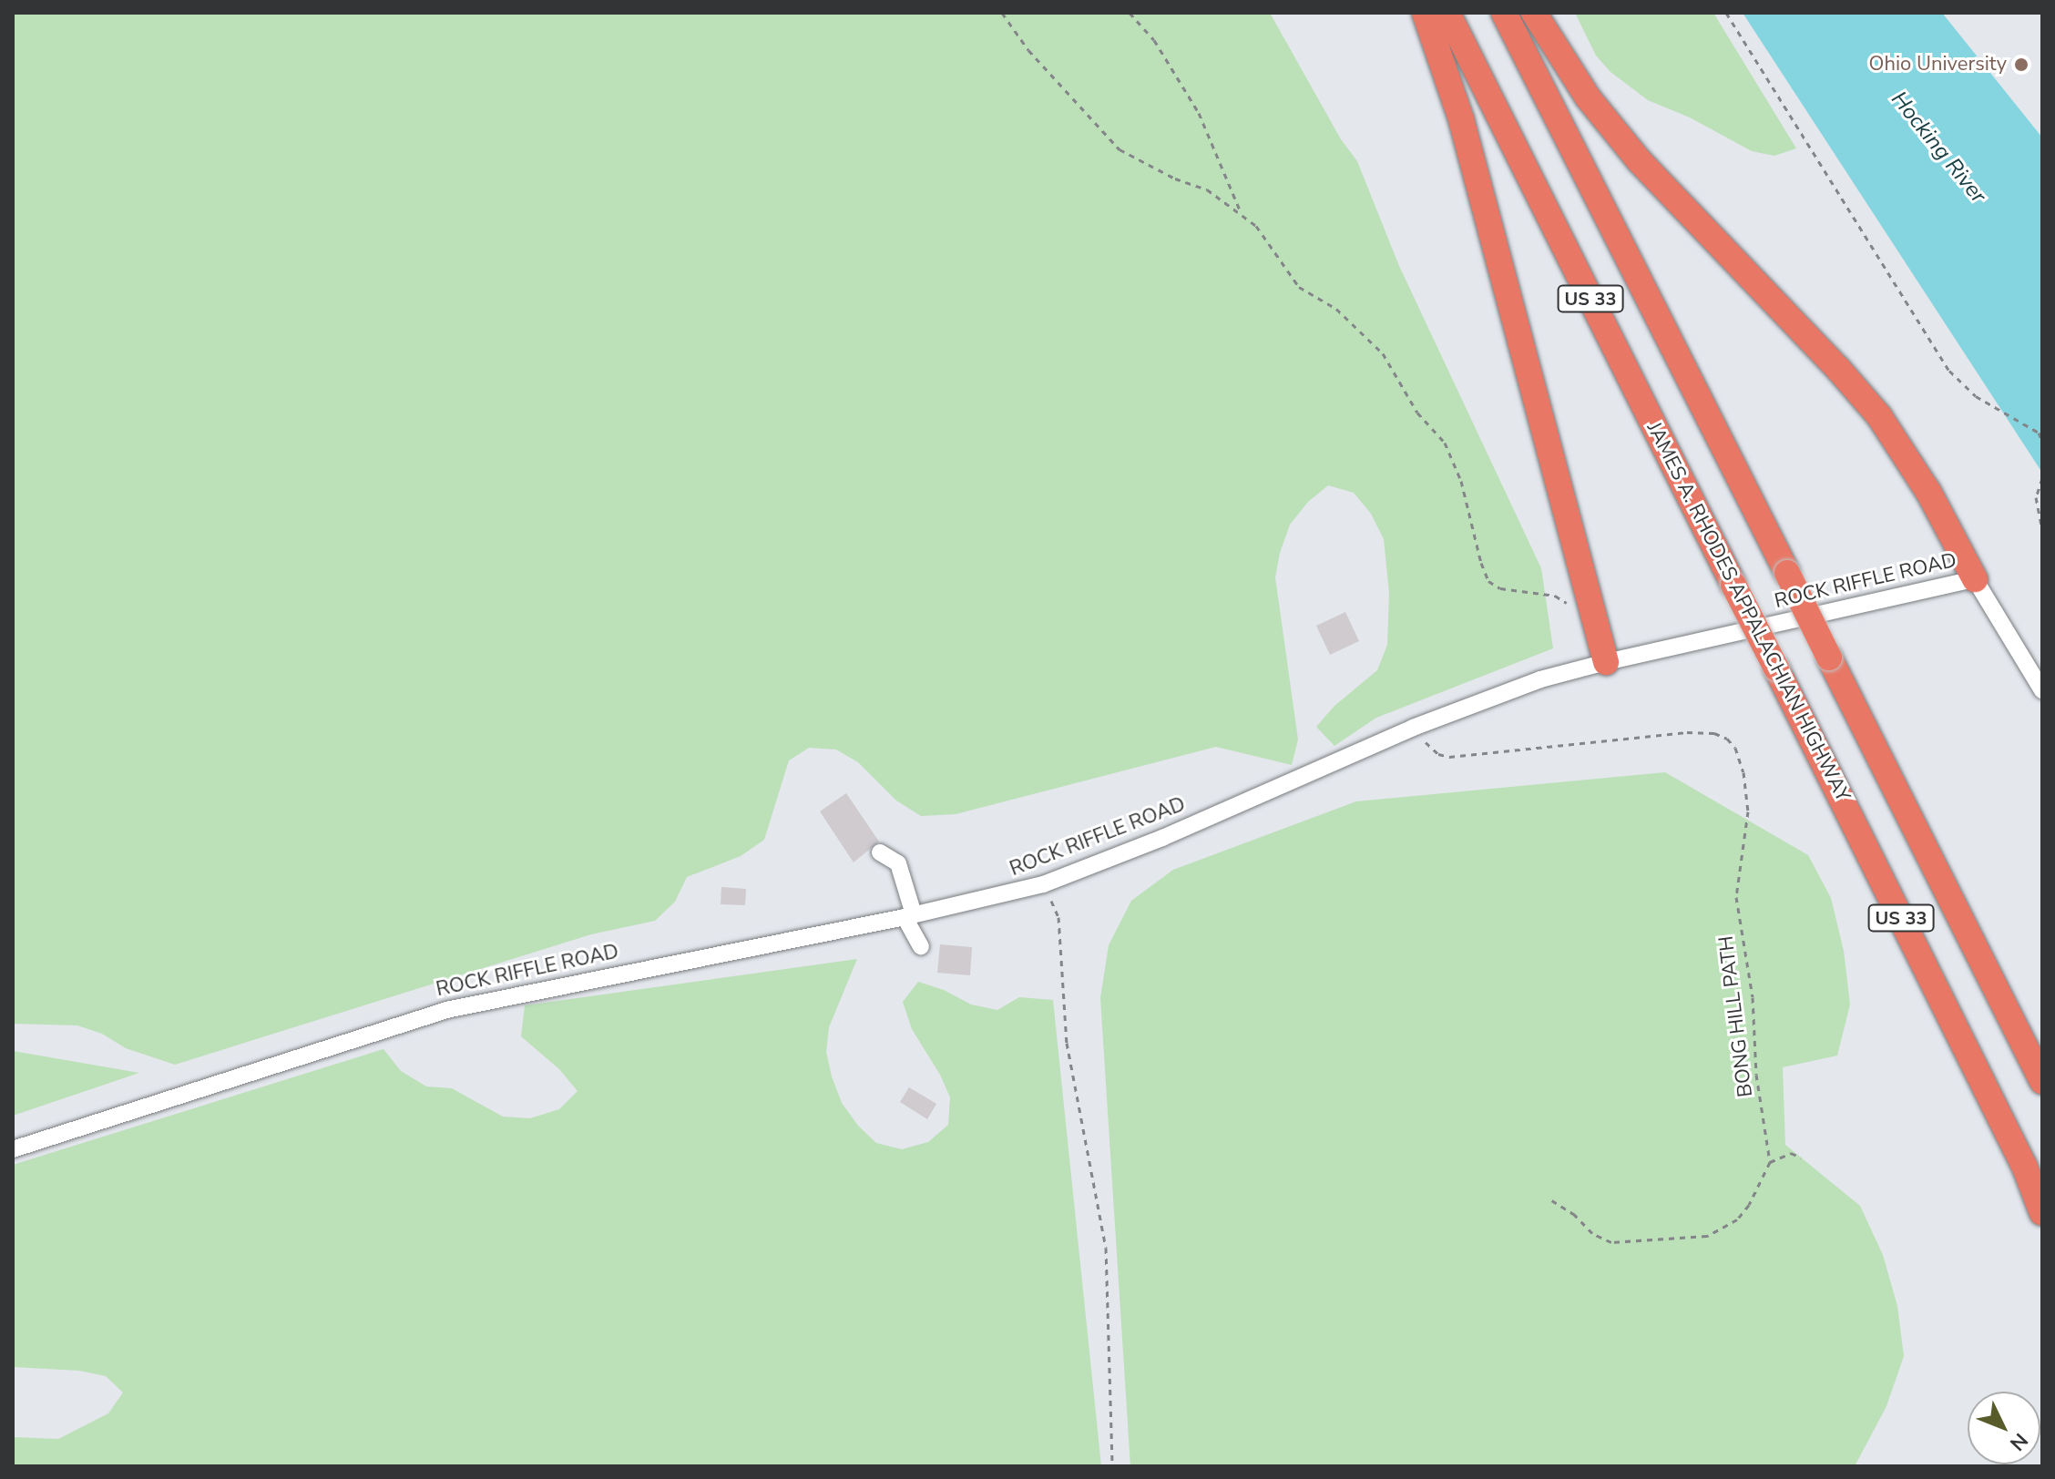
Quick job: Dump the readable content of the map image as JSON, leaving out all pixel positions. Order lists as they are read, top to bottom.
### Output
{
  "streets": {
    "highway": ["US 33", "JAMES A. RHODES APPALACHIAN HIGHWAY"],
    "street": ["ROCK RIFFLE ROAD"],
    "path": ["BONG HILL PATH"]
  },
  "water": ["Hocking River"],
  "places": ["Ohio University"],
  "north": "bottom right"
}
